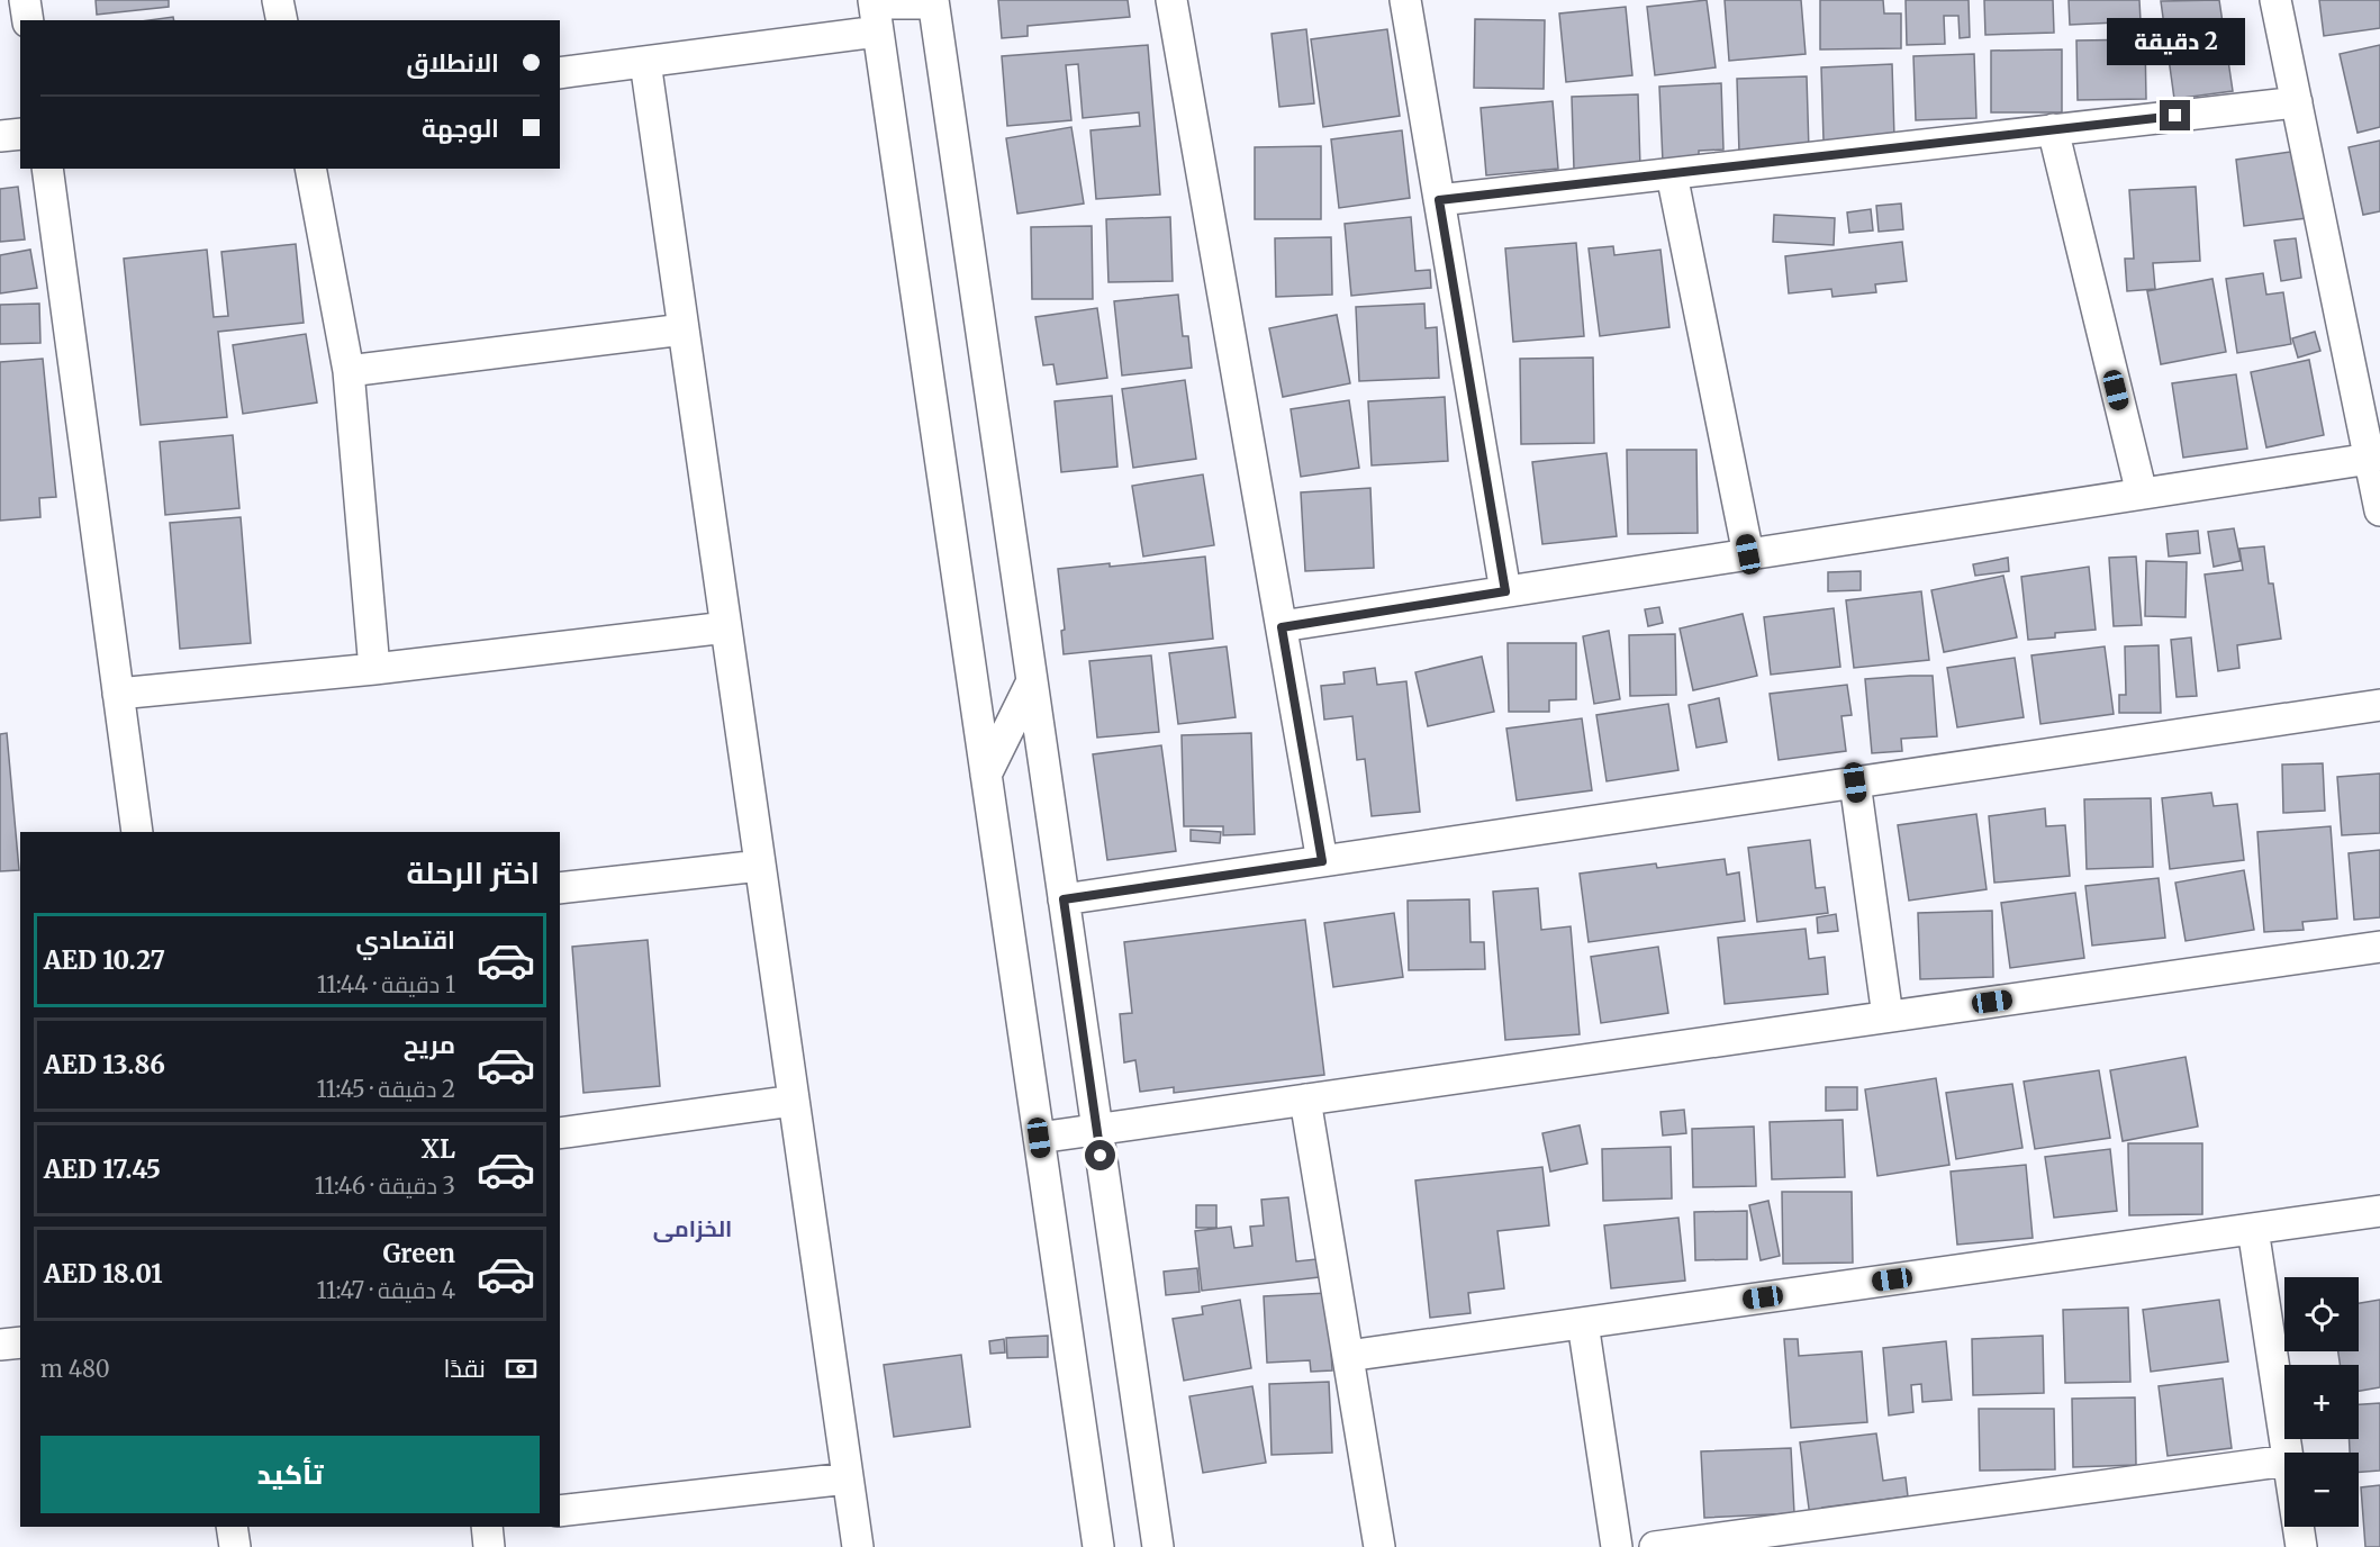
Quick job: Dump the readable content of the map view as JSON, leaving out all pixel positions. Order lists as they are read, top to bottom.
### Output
{
  "districts": ["الخزامى"],
  "page": {
    "bubble": "2 دقيقة",
    "banner": ["الانطلاق", "الوجهة"],
    "heading": "اختر الرحلة",
    "list": [
      {
        "name": "اقتصادي",
        "note": "1 دقيقة · 11:44",
        "value": "AED 10.27"
      },
      {
        "name": "مريح",
        "note": "2 دقيقة · 11:45",
        "value": "AED 13.86"
      },
      {
        "name": "XL",
        "note": "3 دقيقة · 11:46",
        "value": "AED 17.45"
      },
      {
        "name": "Green",
        "note": "4 دقيقة · 11:47",
        "value": "AED 18.01"
      }
    ],
    "map_buttons": ["+", "−"],
    "pay": ["نقدًا", "480 m"],
    "buttons": "تأكيد"
  }
}
